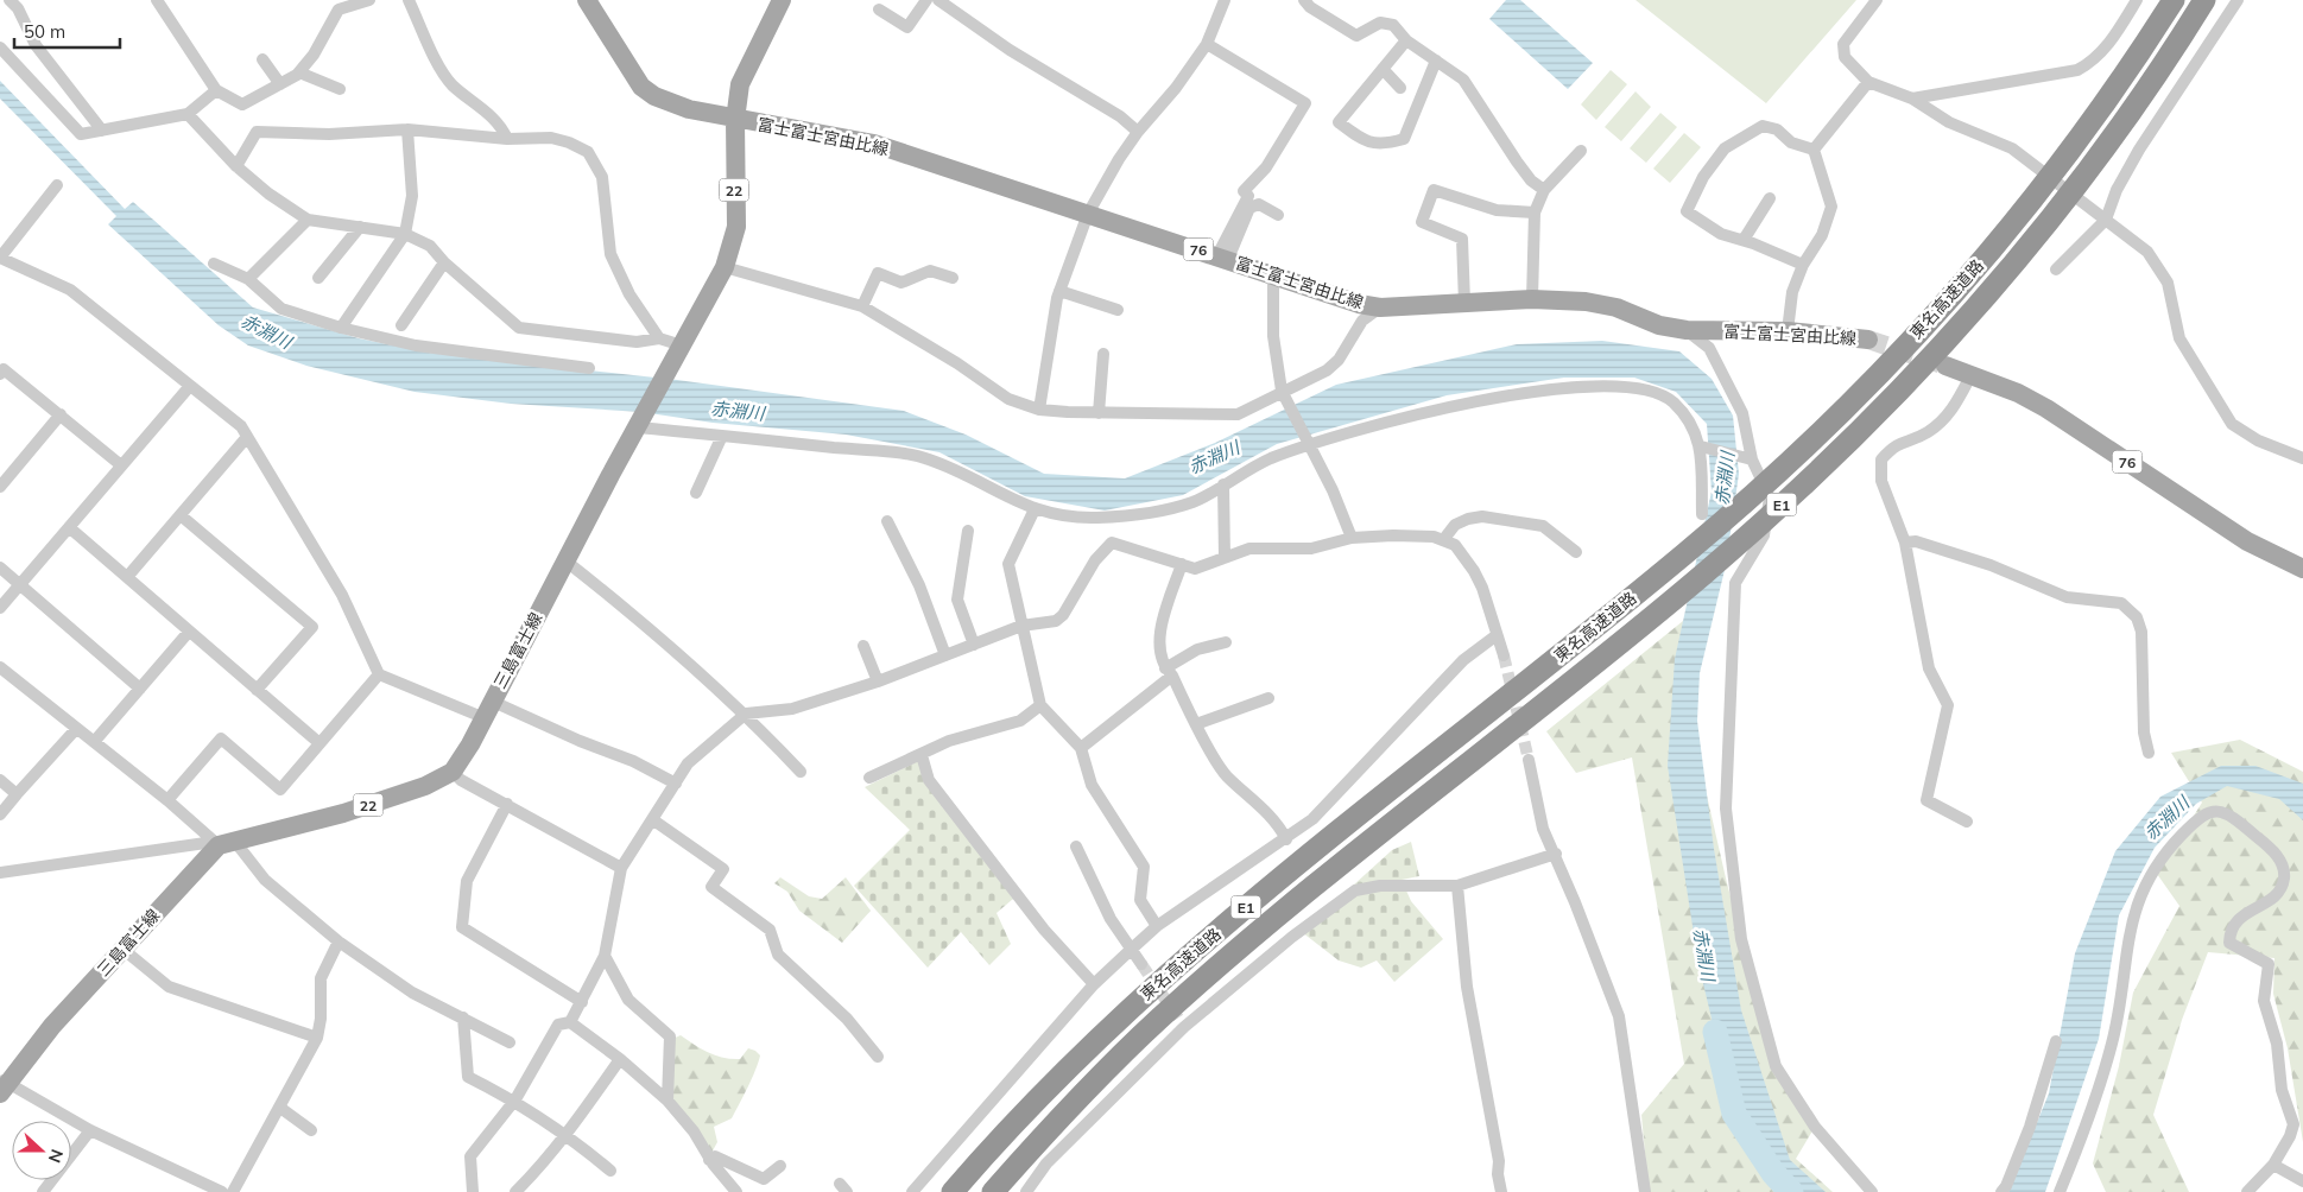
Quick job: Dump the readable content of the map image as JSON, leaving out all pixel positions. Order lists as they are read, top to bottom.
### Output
{
  "streets": {
    "highway": ["東名高速道路", "E1"],
    "main road": [
      "富士富士宮由比線",
      "22",
      "76",
      "三島富士線"
    ]
  },
  "crossings": [
    ["富士富士宮由比線", "三島富士線"],
    ["22", "三島富士線"]
  ],
  "water": ["赤淵川"],
  "scale_bar": "50 m",
  "north": "right"
}
